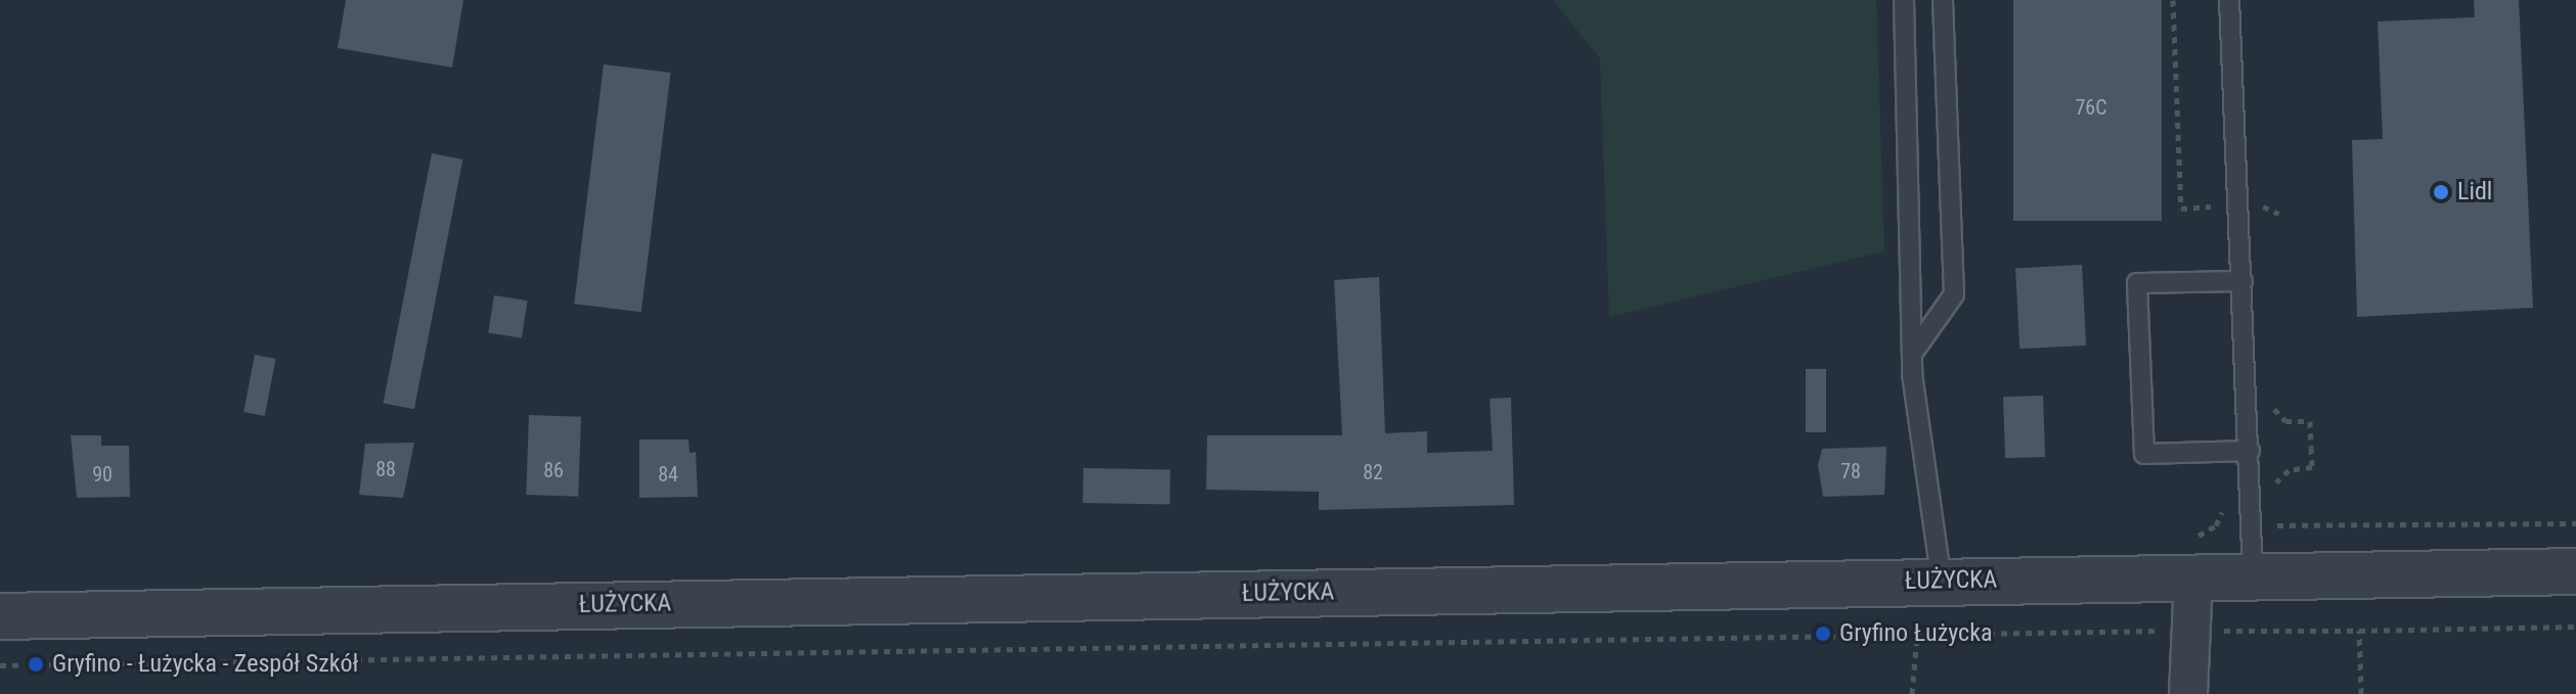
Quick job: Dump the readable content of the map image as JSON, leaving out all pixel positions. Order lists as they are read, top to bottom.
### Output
{
  "streets": {
    "street": ["ŁUŻYCKA"]
  },
  "places": ["Lidl", "Gryfino Łużycka", "Gryfino - Łużycka - Zespół Szkół"],
  "house_numbers": [
    "76C",
    "88",
    "86",
    "78",
    "82",
    "90",
    "84"
  ]
}
